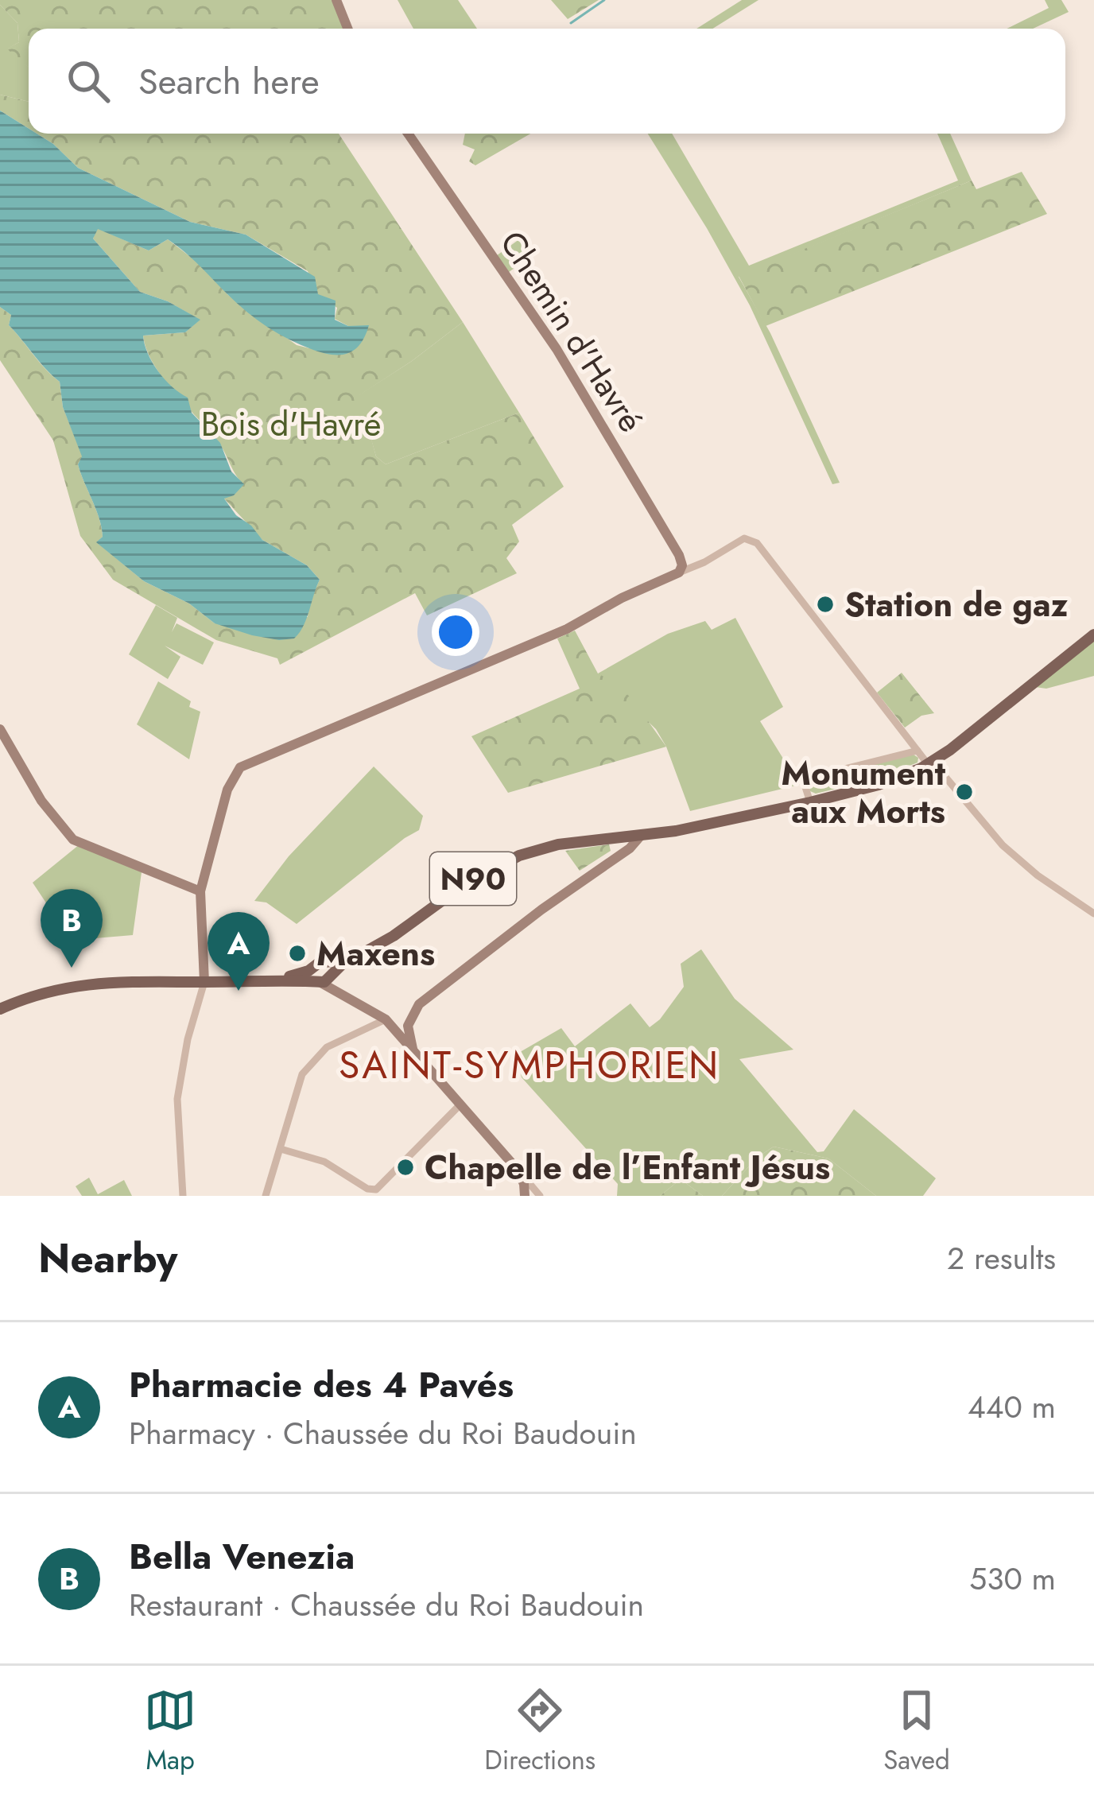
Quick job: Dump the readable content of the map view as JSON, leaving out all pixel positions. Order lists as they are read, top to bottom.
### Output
{
  "streets": {
    "main road": ["N90"],
    "street": ["Chemin d'Havré"]
  },
  "districts": ["SAINT-SYMPHORIEN"],
  "parks": ["Bois d'Havré"],
  "places": [
    "Station de gaz",
    "Monument aux Morts",
    "Maxens",
    "Chapelle de l’Enfant Jésus"
  ],
  "page": {
    "search": "Search here",
    "pins": ["B", "A"],
    "heading": ["Nearby", "2 results"],
    "list": [
      {
        "mark": "A",
        "name": "Pharmacie des 4 Pavés",
        "note": "Pharmacy · Chaussée du Roi Baudouin",
        "value": "440 m"
      },
      {
        "mark": "B",
        "name": "Bella Venezia",
        "note": "Restaurant · Chaussée du Roi Baudouin",
        "value": "530 m"
      }
    ],
    "nav": ["Map", "Directions", "Saved"]
  }
}
